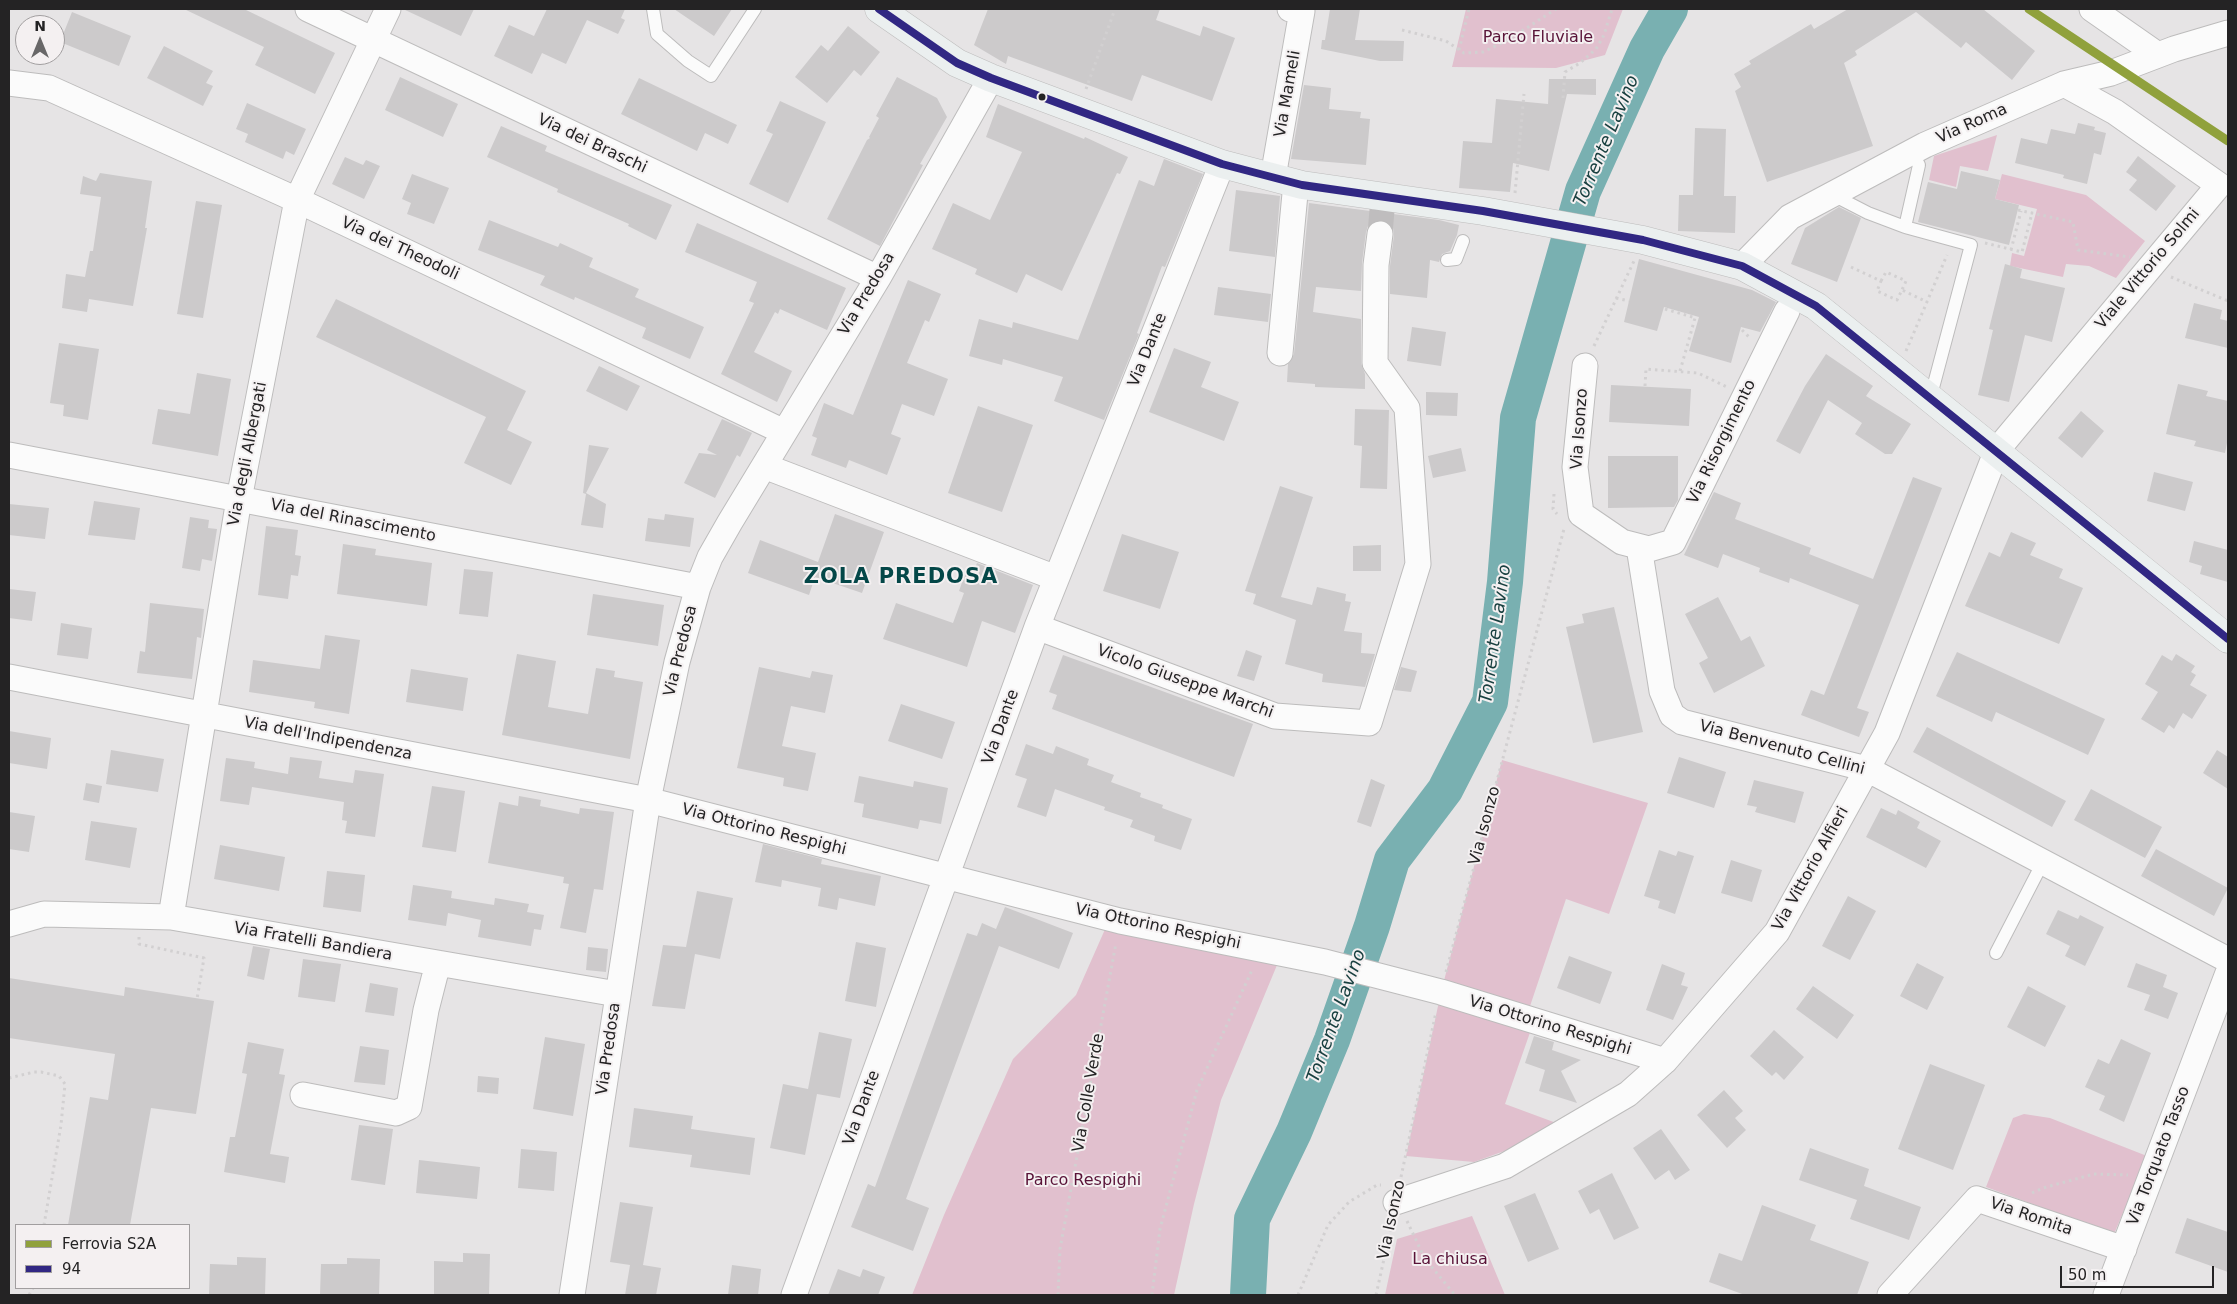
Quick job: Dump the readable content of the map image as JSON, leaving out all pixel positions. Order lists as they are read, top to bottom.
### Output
{
  "streets": {
    "street": [
      "Via Mameli",
      "Via Roma",
      "Via dei Braschi",
      "Via dei Theodoli",
      "Viale Vittorio Solmi",
      "Via Predosa",
      "Via Dante",
      "Via Isonzo",
      "Via Risorgimento",
      "Via degli Albergati",
      "Via del Rinascimento",
      "Vicolo Giuseppe Marchi",
      "Via dell'Indipendenza",
      "Via Benvenuto Cellini",
      "Via Ottorino Respighi",
      "Via Vittorio Alfieri",
      "Via Fratelli Bandiera",
      "Via Torquato Tasso",
      "Via Romita"
    ],
    "path": ["Via Colle Verde"]
  },
  "crossings": [
    ["Via Roma", "Viale Vittorio Solmi"],
    ["Via dei Braschi", "Via Predosa"],
    ["Via dei Braschi", "Via degli Albergati"],
    ["Via dei Theodoli", "Via Predosa"],
    ["Via dei Theodoli", "Via degli Albergati"],
    ["Viale Vittorio Solmi", "Via Vittorio Alfieri"],
    ["Via Predosa", "Via del Rinascimento"],
    ["Via Predosa", "Via dell'Indipendenza"],
    ["Via Predosa", "Via Ottorino Respighi"],
    ["Via Predosa", "Via Fratelli Bandiera"],
    ["Via Dante", "Vicolo Giuseppe Marchi"],
    ["Via Dante", "Via Ottorino Respighi"],
    ["Via Isonzo", "Via Risorgimento"],
    ["Via Isonzo", "Via Benvenuto Cellini"],
    ["Via Isonzo", "Via Ottorino Respighi"],
    ["Via Isonzo", "Via Vittorio Alfieri"],
    ["Via Risorgimento", "Via Benvenuto Cellini"],
    ["Via degli Albergati", "Via del Rinascimento"],
    ["Via degli Albergati", "Via dell'Indipendenza"],
    ["Via degli Albergati", "Via Fratelli Bandiera"],
    ["Via dell'Indipendenza", "Via Ottorino Respighi"],
    ["Via Benvenuto Cellini", "Via Vittorio Alfieri"],
    ["Via Ottorino Respighi", "Via Vittorio Alfieri"],
    ["Via Ottorino Respighi", "Via Colle Verde"],
    ["Via Torquato Tasso", "Via Romita"]
  ],
  "districts": ["ZOLA PREDOSA"],
  "water": ["Torrente Lavino"],
  "parks": ["Parco Fluviale", "Parco Respighi", "La chiusa"],
  "lines": ["rail line S2A", "transit line 94"],
  "legend": ["Ferrovia S2A", "94"],
  "scale_bar": "50 m",
  "north": "top"
}
